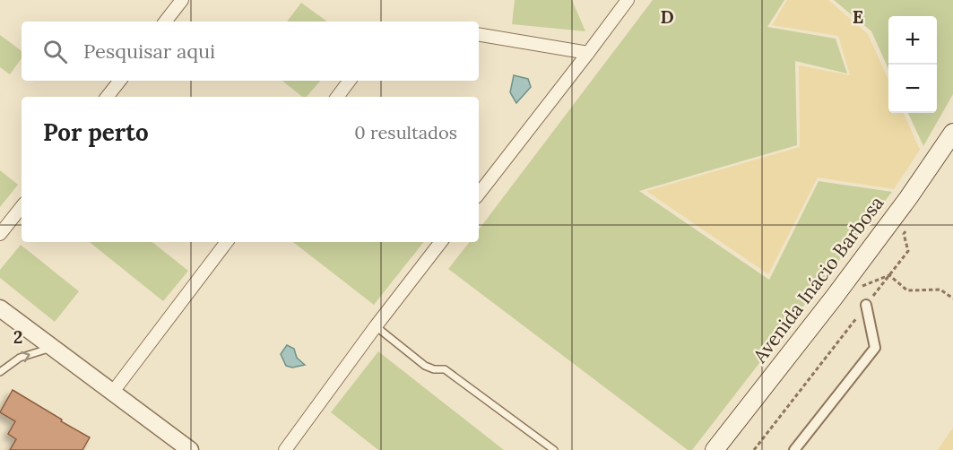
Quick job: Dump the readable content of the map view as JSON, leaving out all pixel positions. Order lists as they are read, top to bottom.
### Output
{
  "streets": {
    "main road": ["Avenida Inácio Barbosa"]
  },
  "page": {
    "map_buttons": ["+", "−"],
    "search": "Pesquisar aqui",
    "heading": ["Por perto", "0 resultados"]
  },
  "grid": {
    "columns": ["D", "E"],
    "rows": ["2"]
  }
}
